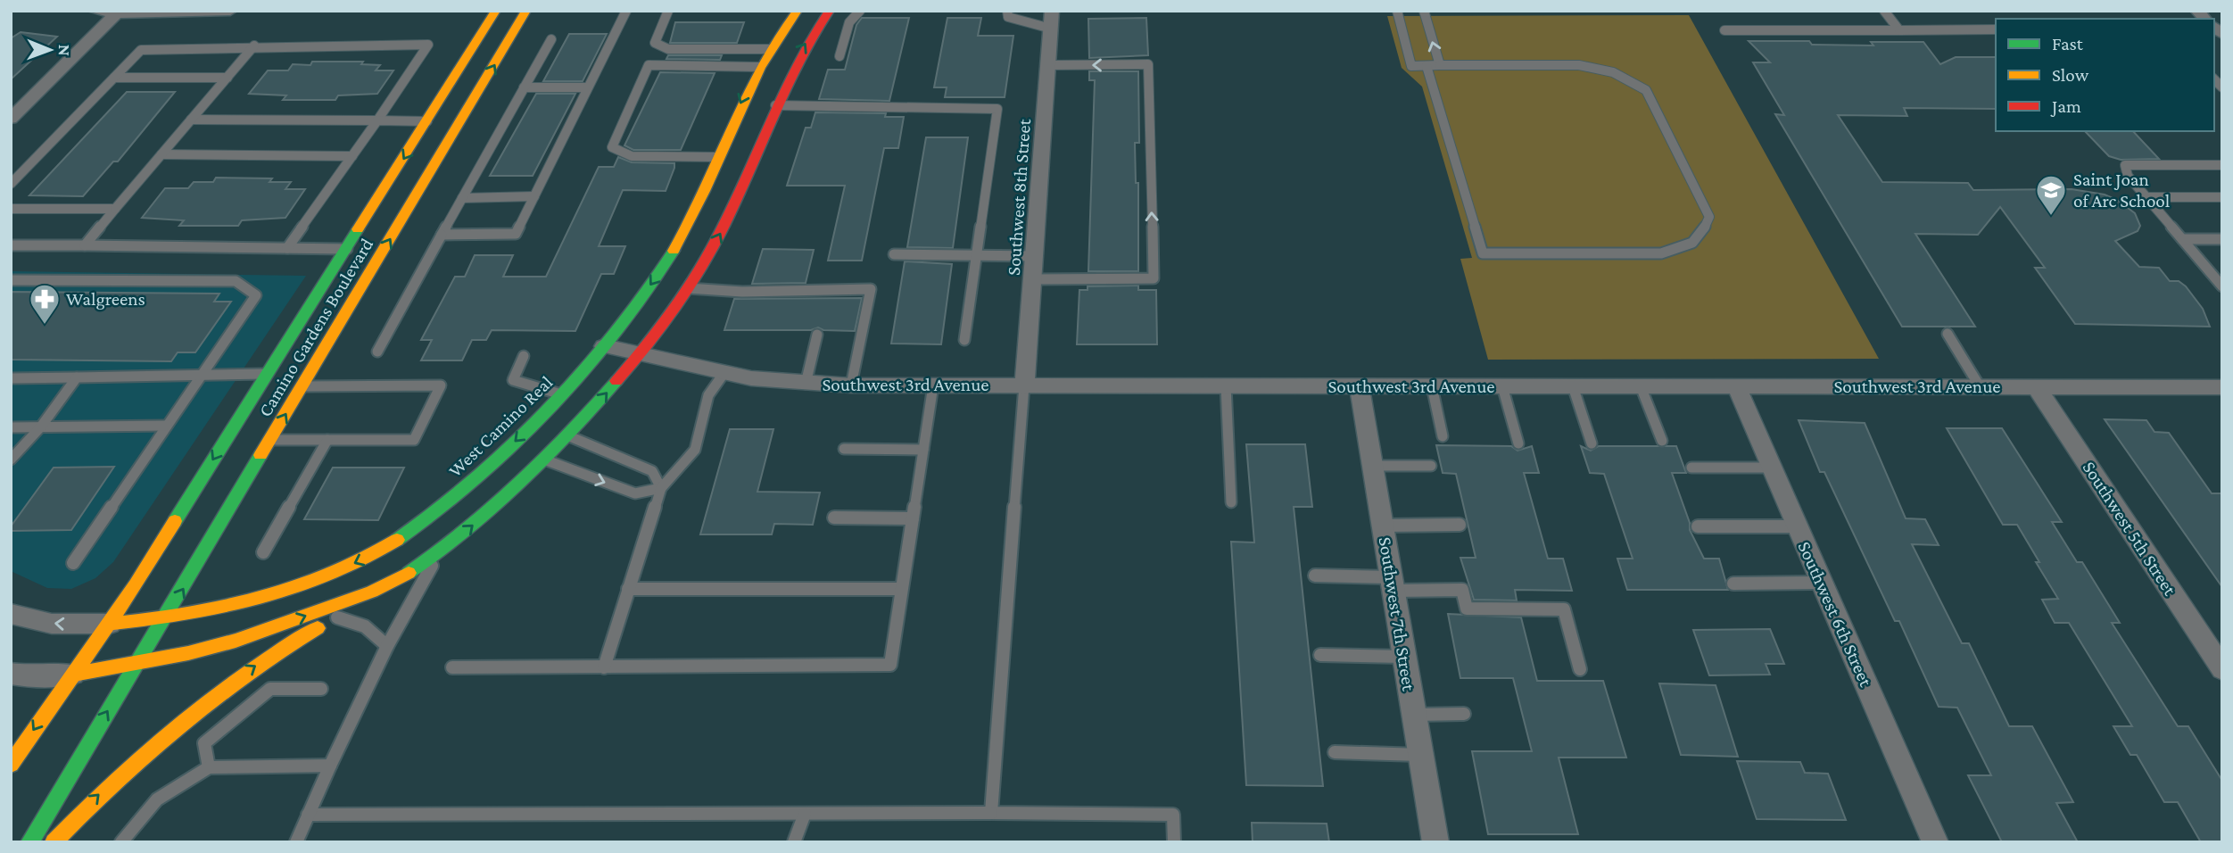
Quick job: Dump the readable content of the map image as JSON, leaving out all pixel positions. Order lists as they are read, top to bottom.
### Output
{
  "streets": {
    "street": [
      "Southwest 8th Street",
      "Camino Gardens Boulevard",
      "Southwest 3rd Avenue",
      "West Camino Real",
      "Southwest 5th Street",
      "Southwest 7th Street",
      "Southwest 6th Street"
    ]
  },
  "crossings": [
    ["Southwest 8th Street", "Southwest 3rd Avenue"],
    ["Camino Gardens Boulevard", "West Camino Real"],
    ["Southwest 3rd Avenue", "West Camino Real"],
    ["Southwest 3rd Avenue", "Southwest 5th Street"],
    ["Southwest 3rd Avenue", "Southwest 7th Street"],
    ["Southwest 3rd Avenue", "Southwest 6th Street"]
  ],
  "places": {
    "school or university": ["Saint Joan of Arc School"],
    "pharmacy": ["Walgreens"]
  },
  "legend": ["Fast", "Slow", "Jam"],
  "north": "right"
}
